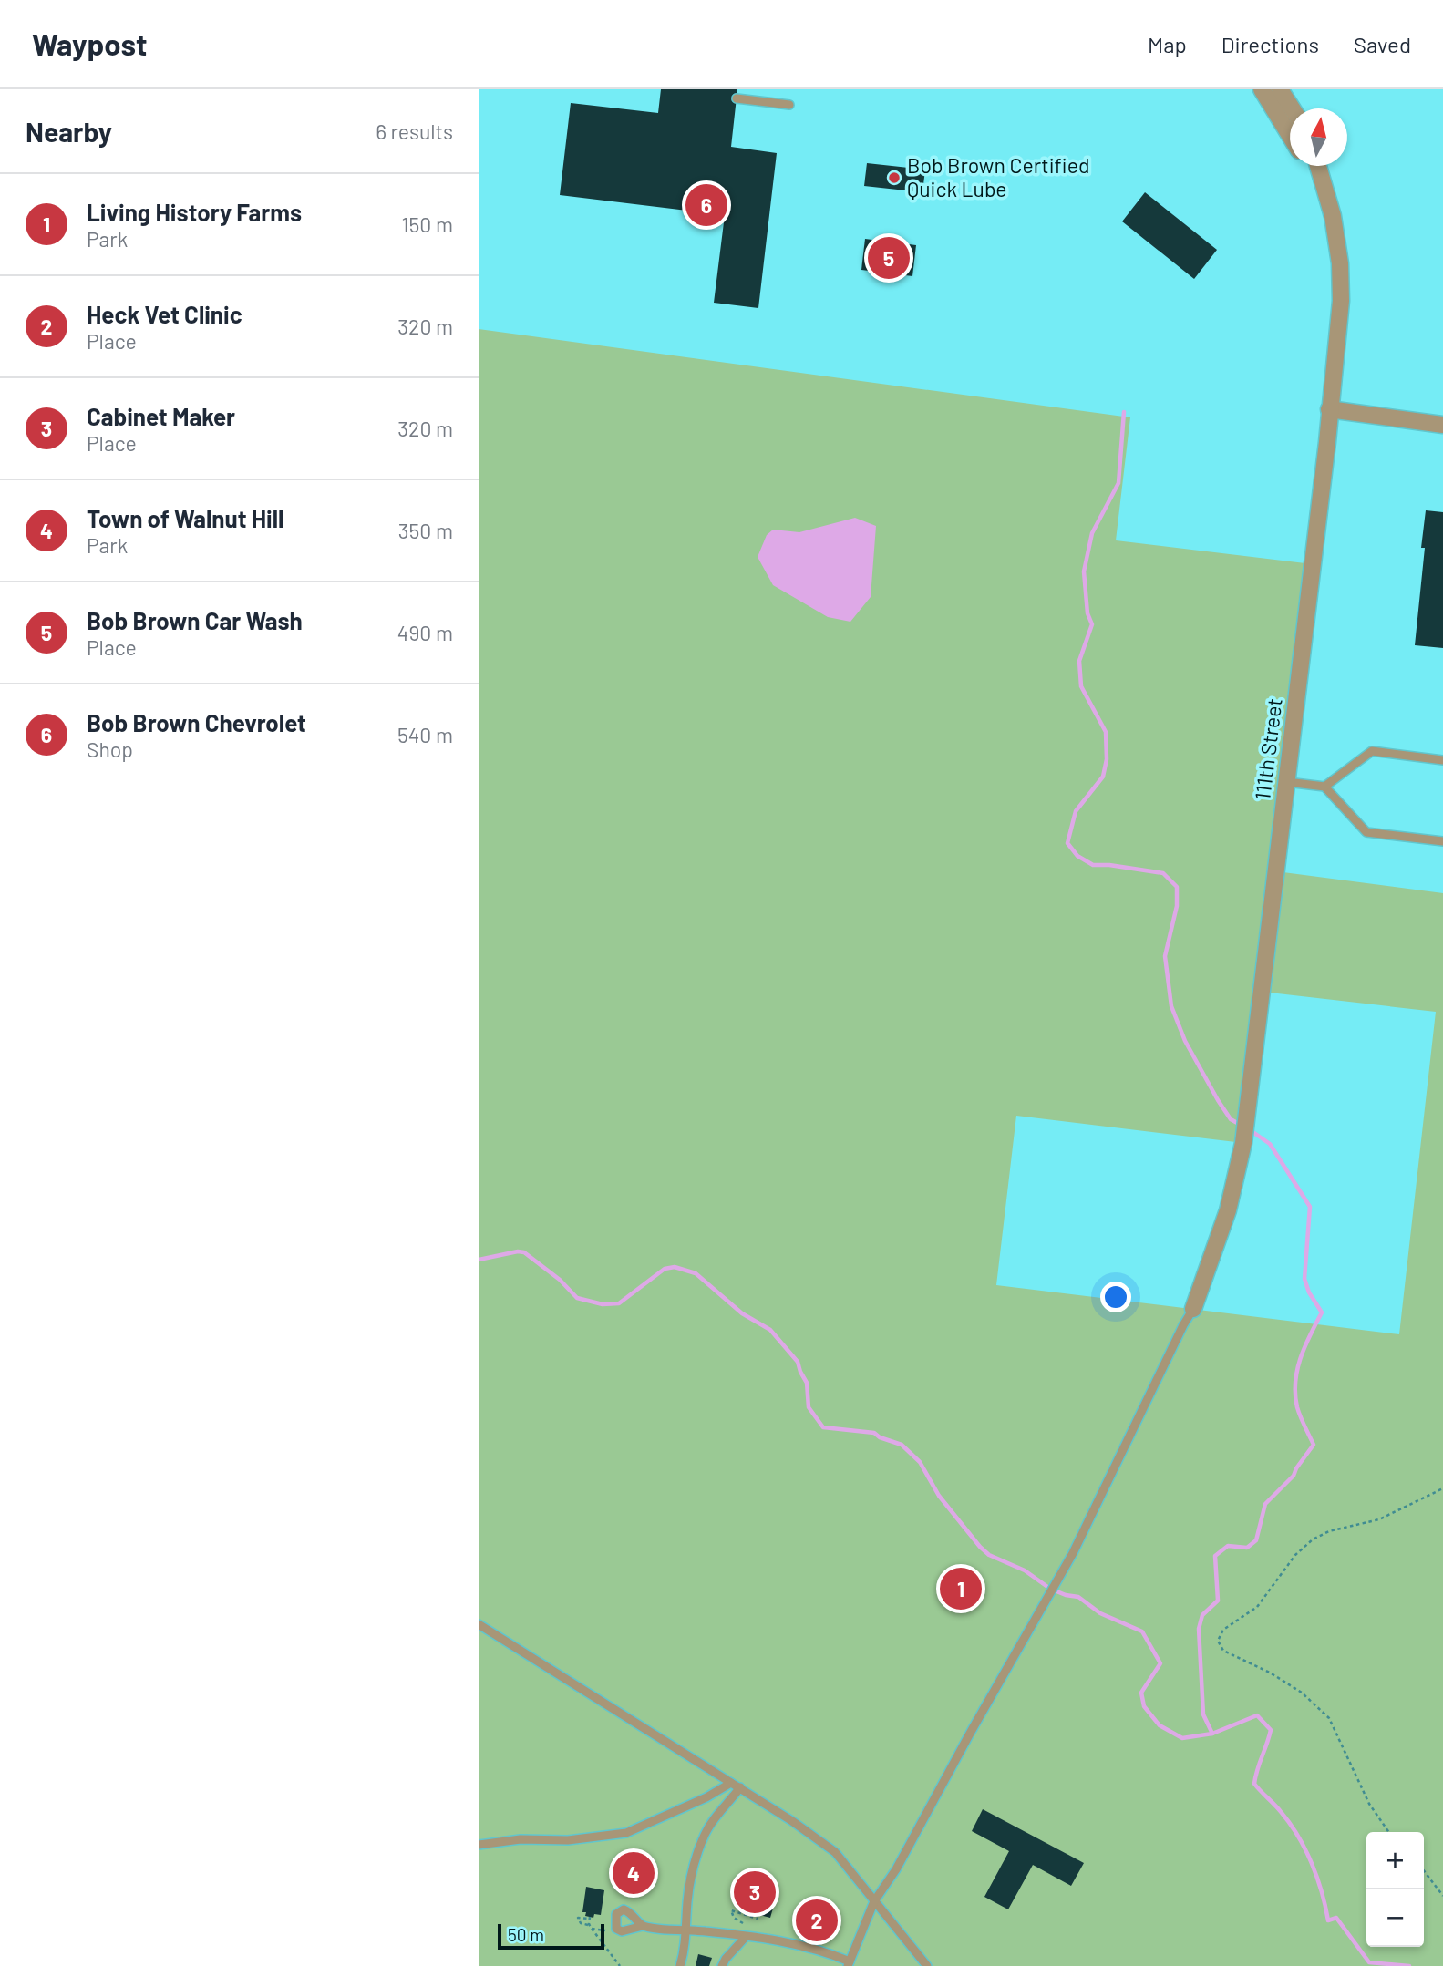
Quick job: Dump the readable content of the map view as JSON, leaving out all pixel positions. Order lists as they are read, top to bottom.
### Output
{
  "streets": {
    "street": ["111th Street"]
  },
  "places": ["Bob Brown Certified Quick Lube"],
  "scale_bar": "50 m",
  "north": "top",
  "page": {
    "header": "Waypost",
    "nav": ["Map", "Directions", "Saved"],
    "heading": ["Nearby", "6 results"],
    "list": [
      {
        "mark": "1",
        "name": "Living History Farms",
        "note": "Park",
        "value": "150 m"
      },
      {
        "mark": "2",
        "name": "Heck Vet Clinic",
        "note": "Place",
        "value": "320 m"
      },
      {
        "mark": "3",
        "name": "Cabinet Maker",
        "note": "Place",
        "value": "320 m"
      },
      {
        "mark": "4",
        "name": "Town of Walnut Hill",
        "note": "Park",
        "value": "350 m"
      },
      {
        "mark": "5",
        "name": "Bob Brown Car Wash",
        "note": "Place",
        "value": "490 m"
      },
      {
        "mark": "6",
        "name": "Bob Brown Chevrolet",
        "note": "Shop",
        "value": "540 m"
      }
    ],
    "pins": [
      "6",
      "5",
      "1",
      "4",
      "3",
      "2"
    ],
    "map_buttons": ["+", "−"],
    "scale": "50 m"
  }
}
